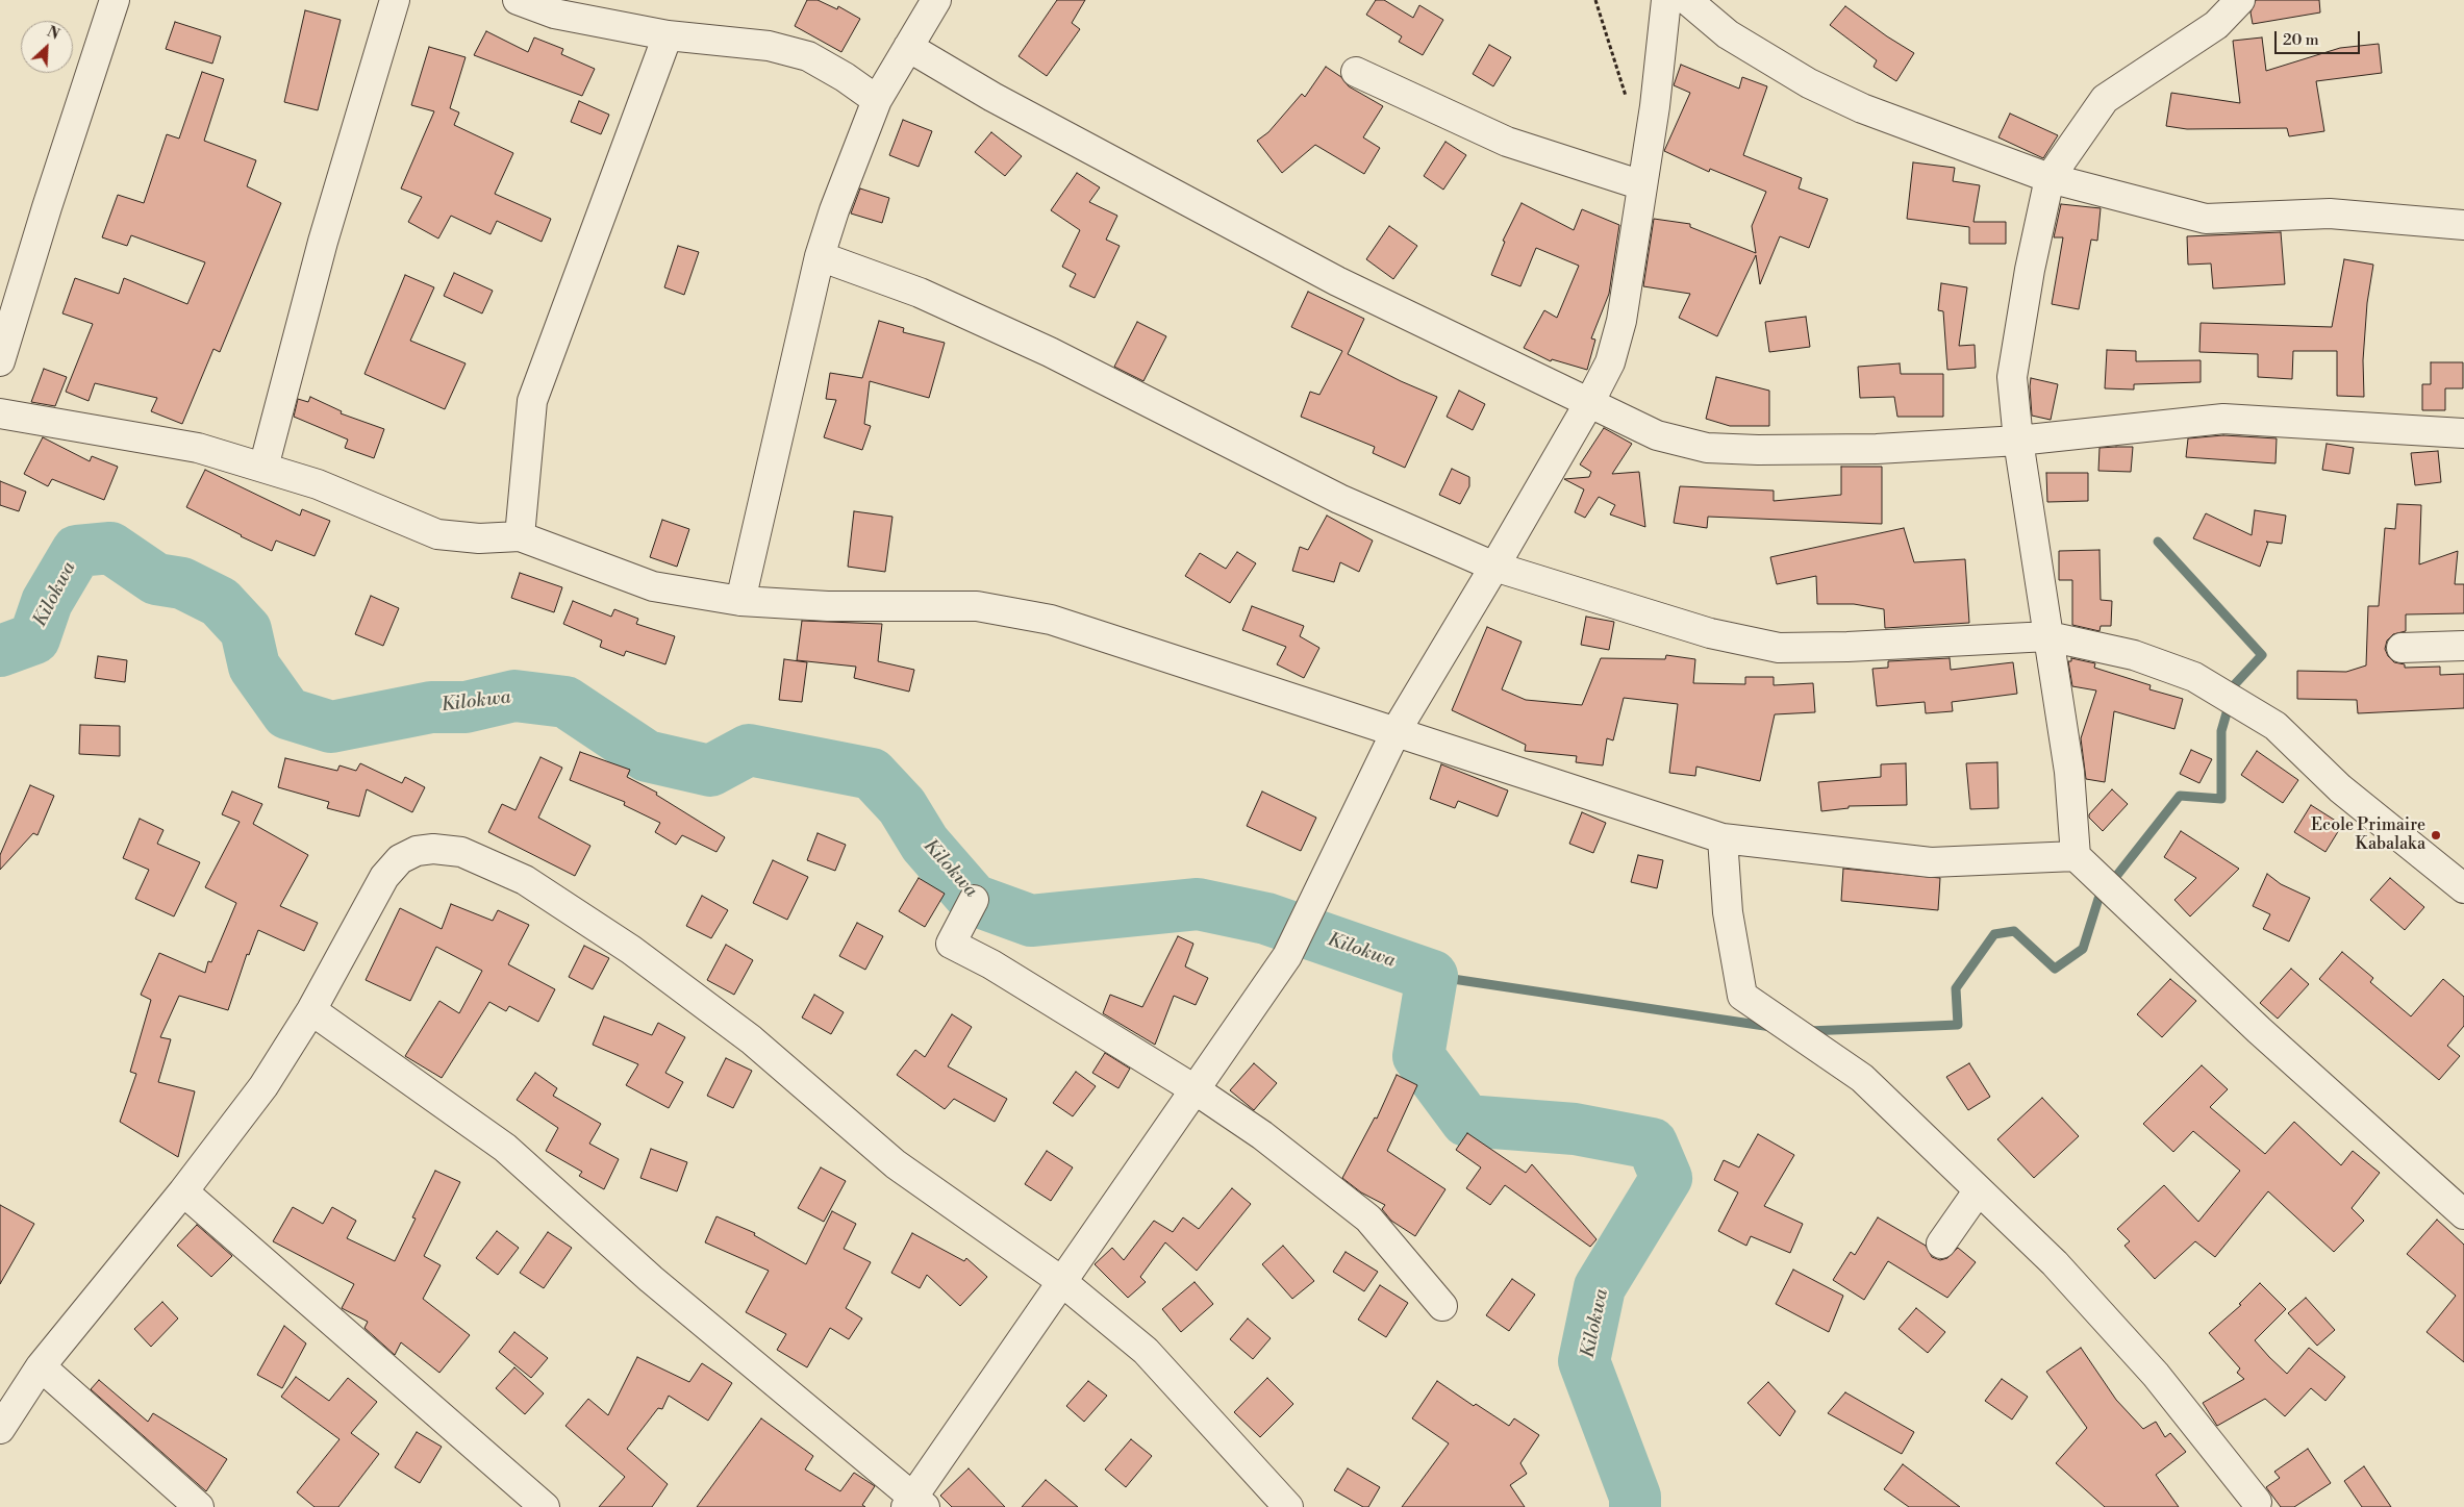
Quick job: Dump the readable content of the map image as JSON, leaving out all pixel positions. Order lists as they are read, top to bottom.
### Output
{
  "water": ["Kilokwa"],
  "places": ["Ecole Primaire Kabalaka"],
  "scale_bar": "20 m",
  "north": "top right"
}
